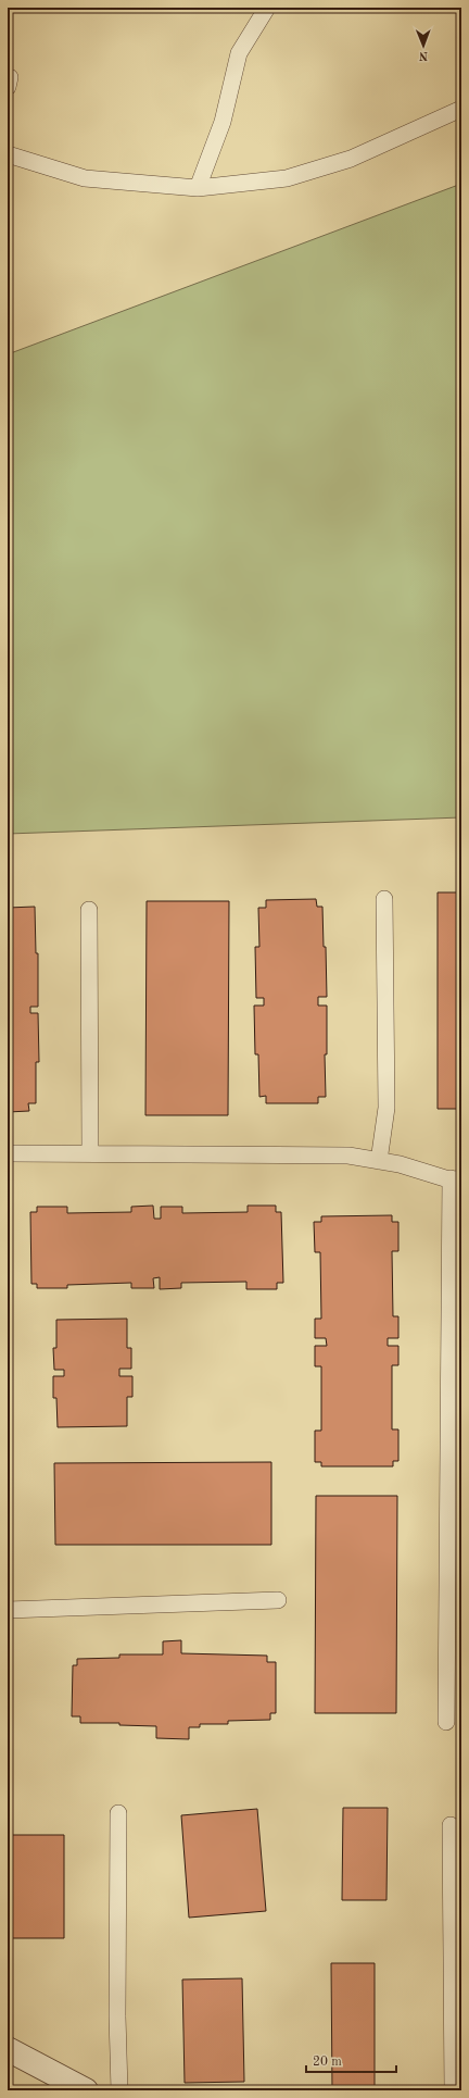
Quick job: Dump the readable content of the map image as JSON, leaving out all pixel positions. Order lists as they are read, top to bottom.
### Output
{
  "scale_bar": "20 m",
  "north": "bottom"
}
